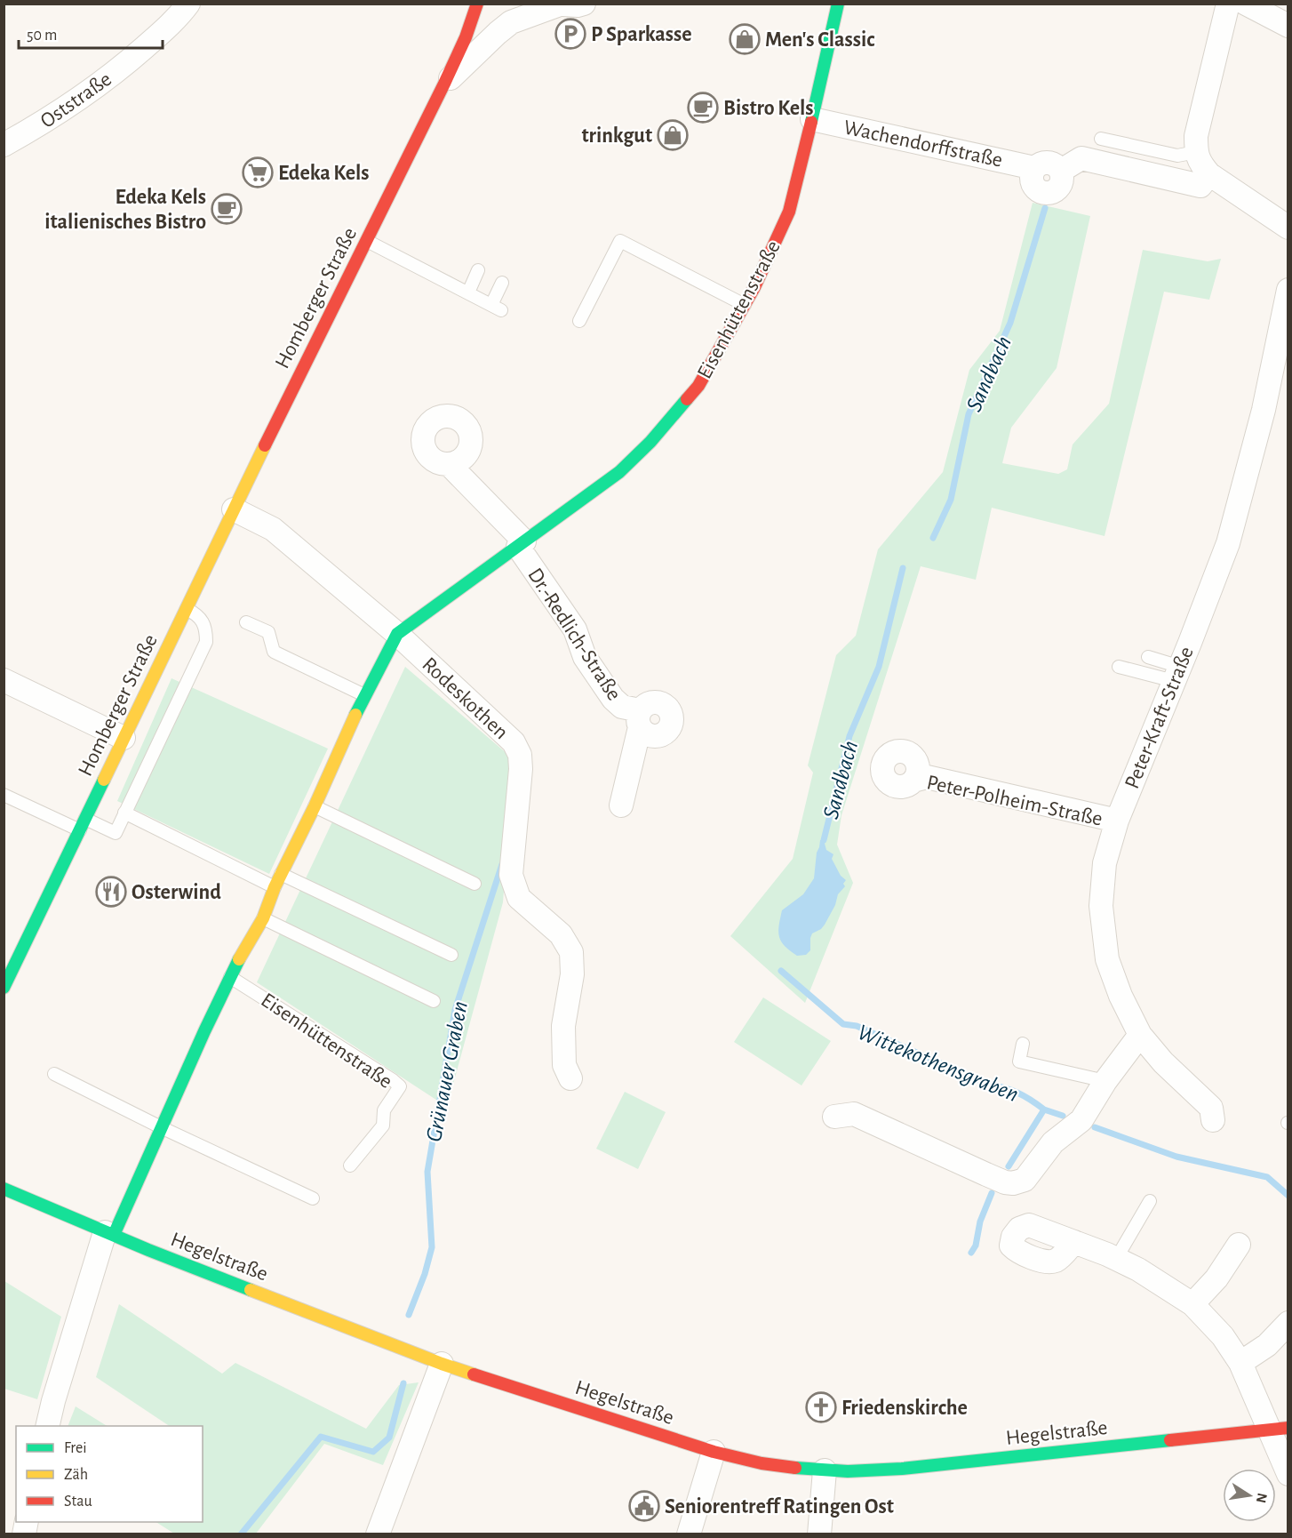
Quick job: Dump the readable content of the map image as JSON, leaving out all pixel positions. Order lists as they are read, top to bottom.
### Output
{
  "streets": {
    "street": [
      "Oststraße",
      "Wachendorffstraße",
      "Homberger Straße",
      "Eisenhüttenstraße",
      "Dr.-Redlich-Straße",
      "Rodeskothen",
      "Peter-Kraft-Straße",
      "Peter-Polheim-Straße",
      "Hegelstraße"
    ]
  },
  "crossings": [
    ["Wachendorffstraße", "Eisenhüttenstraße"],
    ["Homberger Straße", "Rodeskothen"],
    ["Eisenhüttenstraße", "Dr.-Redlich-Straße"],
    ["Eisenhüttenstraße", "Rodeskothen"],
    ["Eisenhüttenstraße", "Hegelstraße"],
    ["Peter-Kraft-Straße", "Peter-Polheim-Straße"]
  ],
  "water": ["Sandbach", "Wittekothensgraben", "Grünauer Graben"],
  "places": {
    "parking": ["P Sparkasse"],
    "shop": ["Men's Classic", "trinkgut"],
    "cafe": ["Bistro Kels", "Edeka Kels italienisches Bistro"],
    "supermarket": ["Edeka Kels"],
    "restaurant": ["Osterwind"],
    "church": ["Friedenskirche"],
    "public building": ["Seniorentreff Ratingen Ost"]
  },
  "legend": ["Frei", "Zäh", "Stau"],
  "scale_bar": "50 m",
  "north": "right"
}
